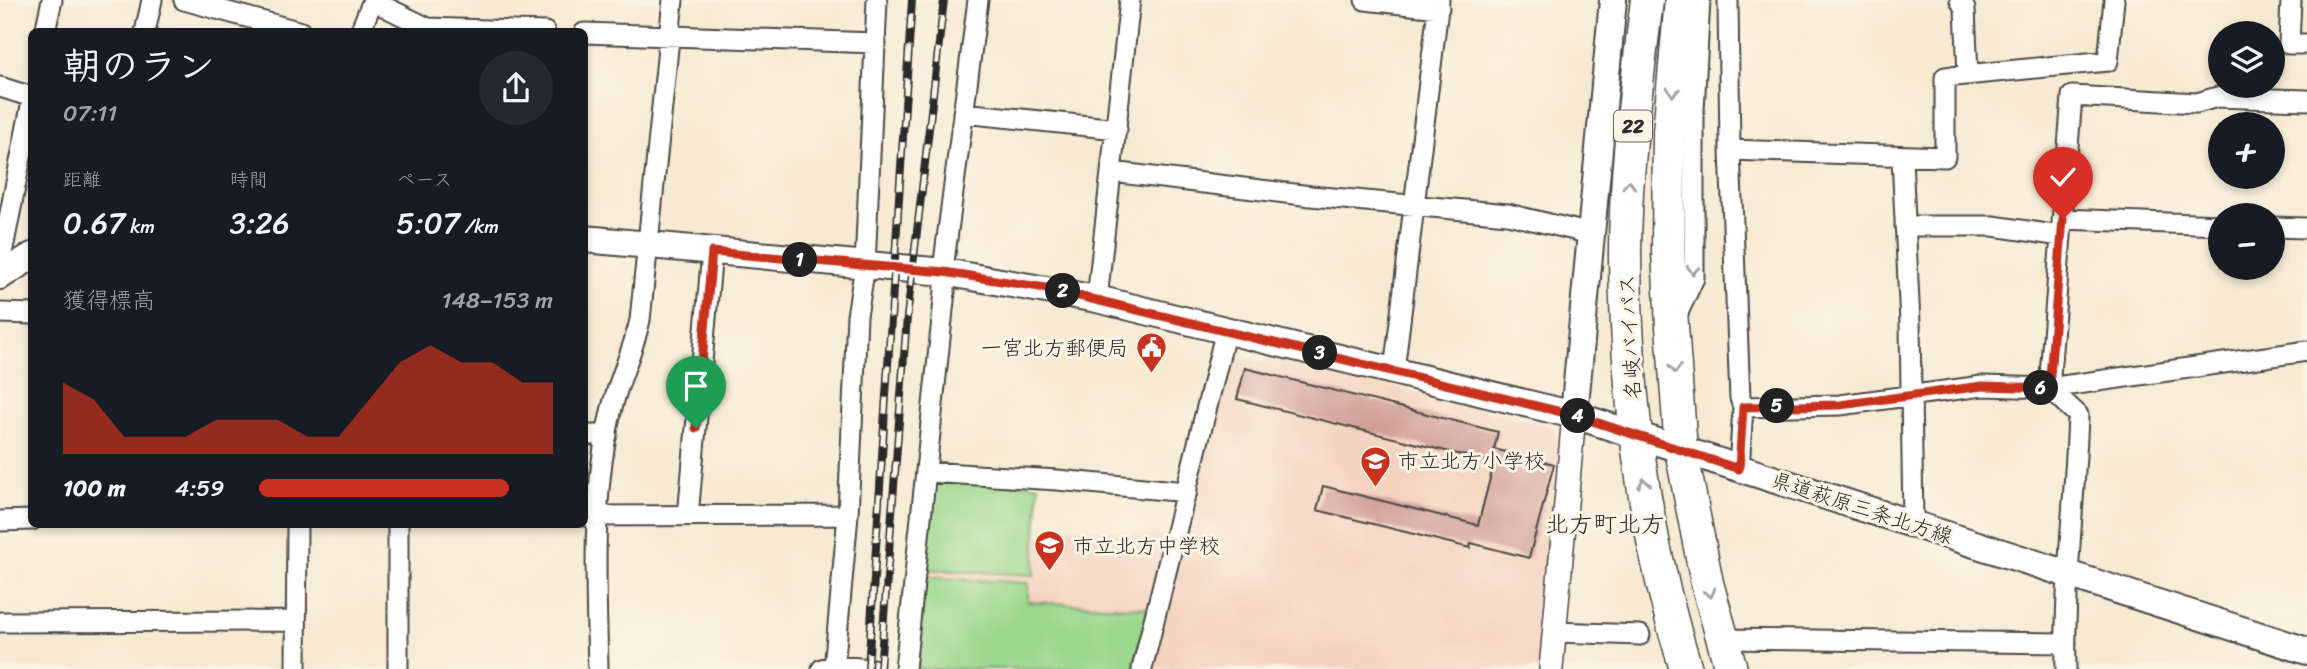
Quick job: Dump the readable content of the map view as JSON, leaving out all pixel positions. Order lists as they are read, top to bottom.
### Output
{
  "streets": {
    "highway": ["22", "名岐バイパス"],
    "main road": ["県道萩原三条北方線"]
  },
  "crossings": [
    ["名岐バイパス", "県道萩原三条北方線"]
  ],
  "districts": ["北方町北方"],
  "places": {
    "public building": ["一宮北方郵便局"],
    "school or university": ["市立北方小学校", "市立北方中学校"]
  },
  "page": {
    "map_buttons": ["+", "−"],
    "heading": ["朝のラン", "07:11"],
    "stats": [
      ["距離", "0.67 km"],
      ["時間", "3:26"],
      ["ペース", "5:07 /km"]
    ],
    "pins": [
      "1",
      "2",
      "3",
      "6",
      "5",
      "4"
    ],
    "chart": ["獲得標高", "148–153 m"],
    "list": [
      {
        "name": "100 m",
        "note": "4:59"
      }
    ]
  }
}
